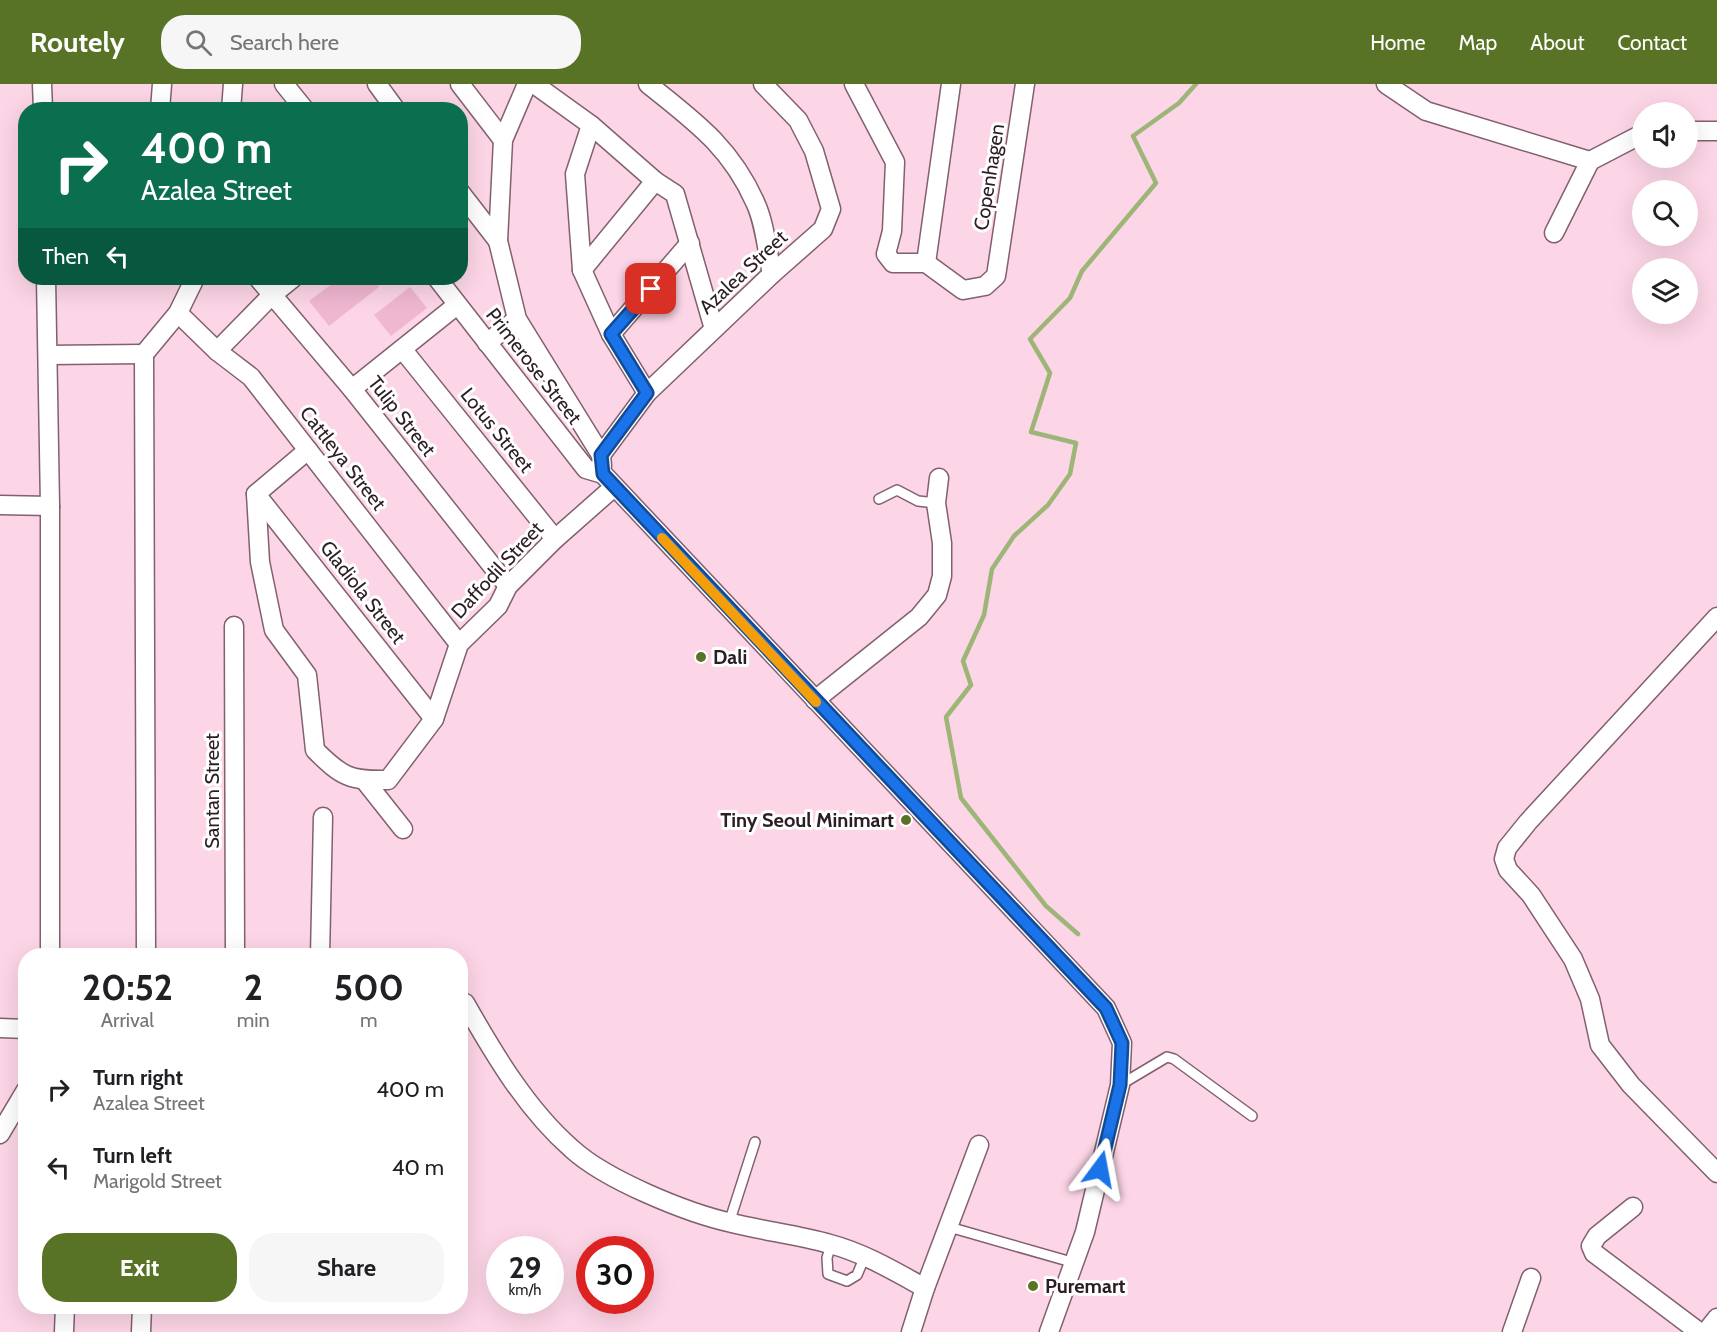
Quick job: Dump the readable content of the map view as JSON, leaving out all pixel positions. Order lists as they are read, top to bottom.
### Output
{
  "streets": {
    "street": [
      "Copenhagen",
      "Azalea Street",
      "Primerose Street",
      "Tulip Street",
      "Lotus Street",
      "Cattleya Street",
      "Daffodil Street",
      "Gladiola Street",
      "Santan Street"
    ]
  },
  "crossings": [
    ["Primerose Street", "Daffodil Street"],
    ["Tulip Street", "Daffodil Street"],
    ["Lotus Street", "Daffodil Street"],
    ["Cattleya Street", "Daffodil Street"],
    ["Daffodil Street", "Gladiola Street"]
  ],
  "places": ["Dali", "Tiny Seoul Minimart", "Puremart"],
  "page": {
    "header": "Routely",
    "search": "Search here",
    "nav": [
      "Home",
      "Map",
      "About",
      "Contact"
    ],
    "turn": ["400 m", "Azalea Street"],
    "then": "Then",
    "eta": [
      "20:52",
      "Arrival",
      "2",
      "min",
      "500",
      "m"
    ],
    "list": [
      {
        "name": "Turn right",
        "note": "Azalea Street",
        "value": "400 m"
      },
      {
        "name": "Turn left",
        "note": "Marigold Street",
        "value": "40 m"
      }
    ],
    "buttons": ["Exit", "Share"],
    "speed": "29 km/h",
    "limit": "30"
  }
}
